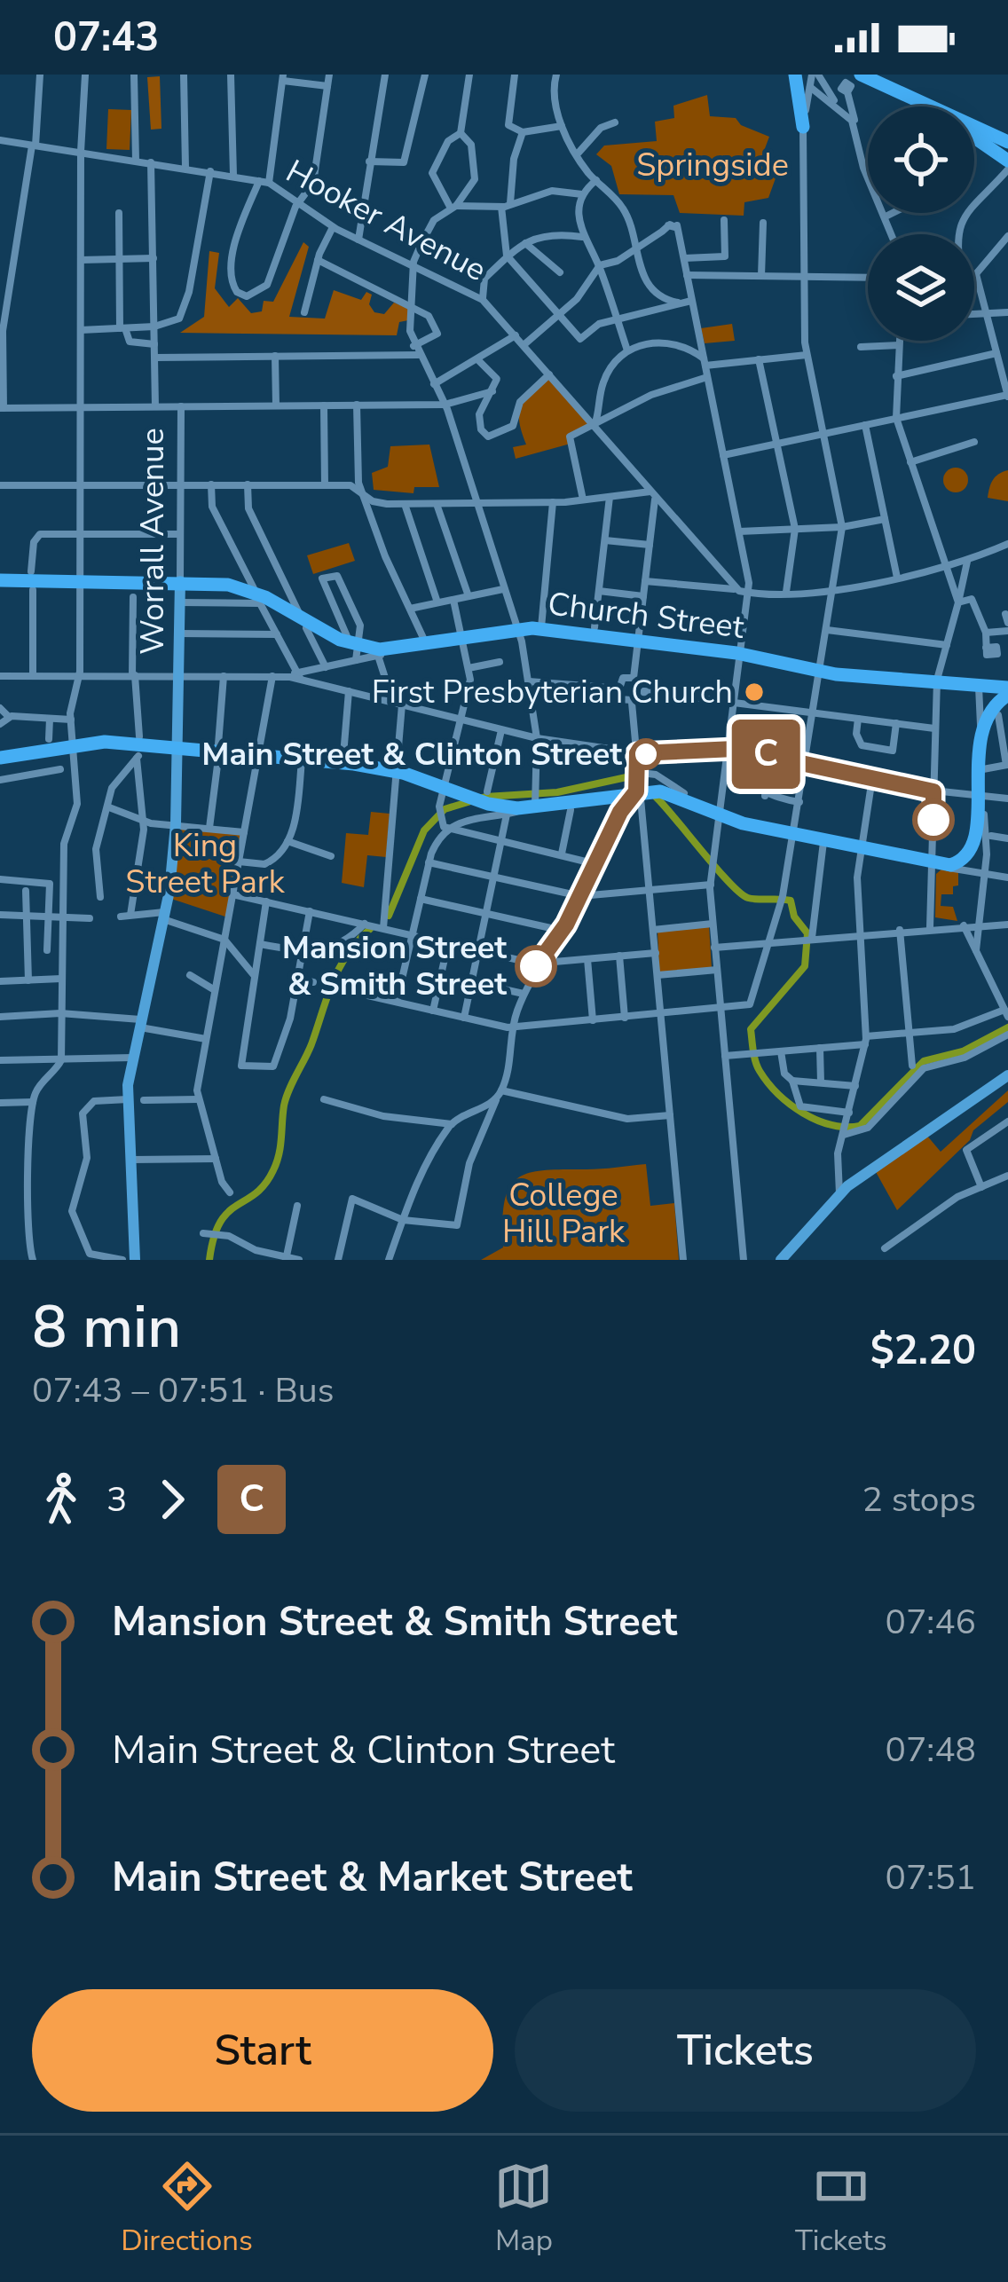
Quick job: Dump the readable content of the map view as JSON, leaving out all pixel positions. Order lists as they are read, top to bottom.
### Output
{
  "streets": {
    "highway": ["Church Street"],
    "main road": ["Worrall Avenue"],
    "street": ["Hooker Avenue"]
  },
  "parks": ["Springside", "King Street Park", "College Hill Park"],
  "places": ["First Presbyterian Church", "Main Street & Clinton Street", "Mansion Street & Smith Street"],
  "lines": ["bus line C"],
  "page": {
    "status": "07:43",
    "on_map": "C",
    "heading": ["8 min", "07:43 – 07:51 · Bus", "$2.20"],
    "legs": ["3", "C", "2 stops"],
    "list": [
      {
        "name": "Mansion Street & Smith Street",
        "value": "07:46"
      },
      {
        "name": "Main Street & Clinton Street",
        "value": "07:48"
      },
      {
        "name": "Main Street & Market Street",
        "value": "07:51"
      }
    ],
    "buttons": ["Start", "Tickets"],
    "tabs": ["Directions", "Map", "Tickets"]
  }
}
